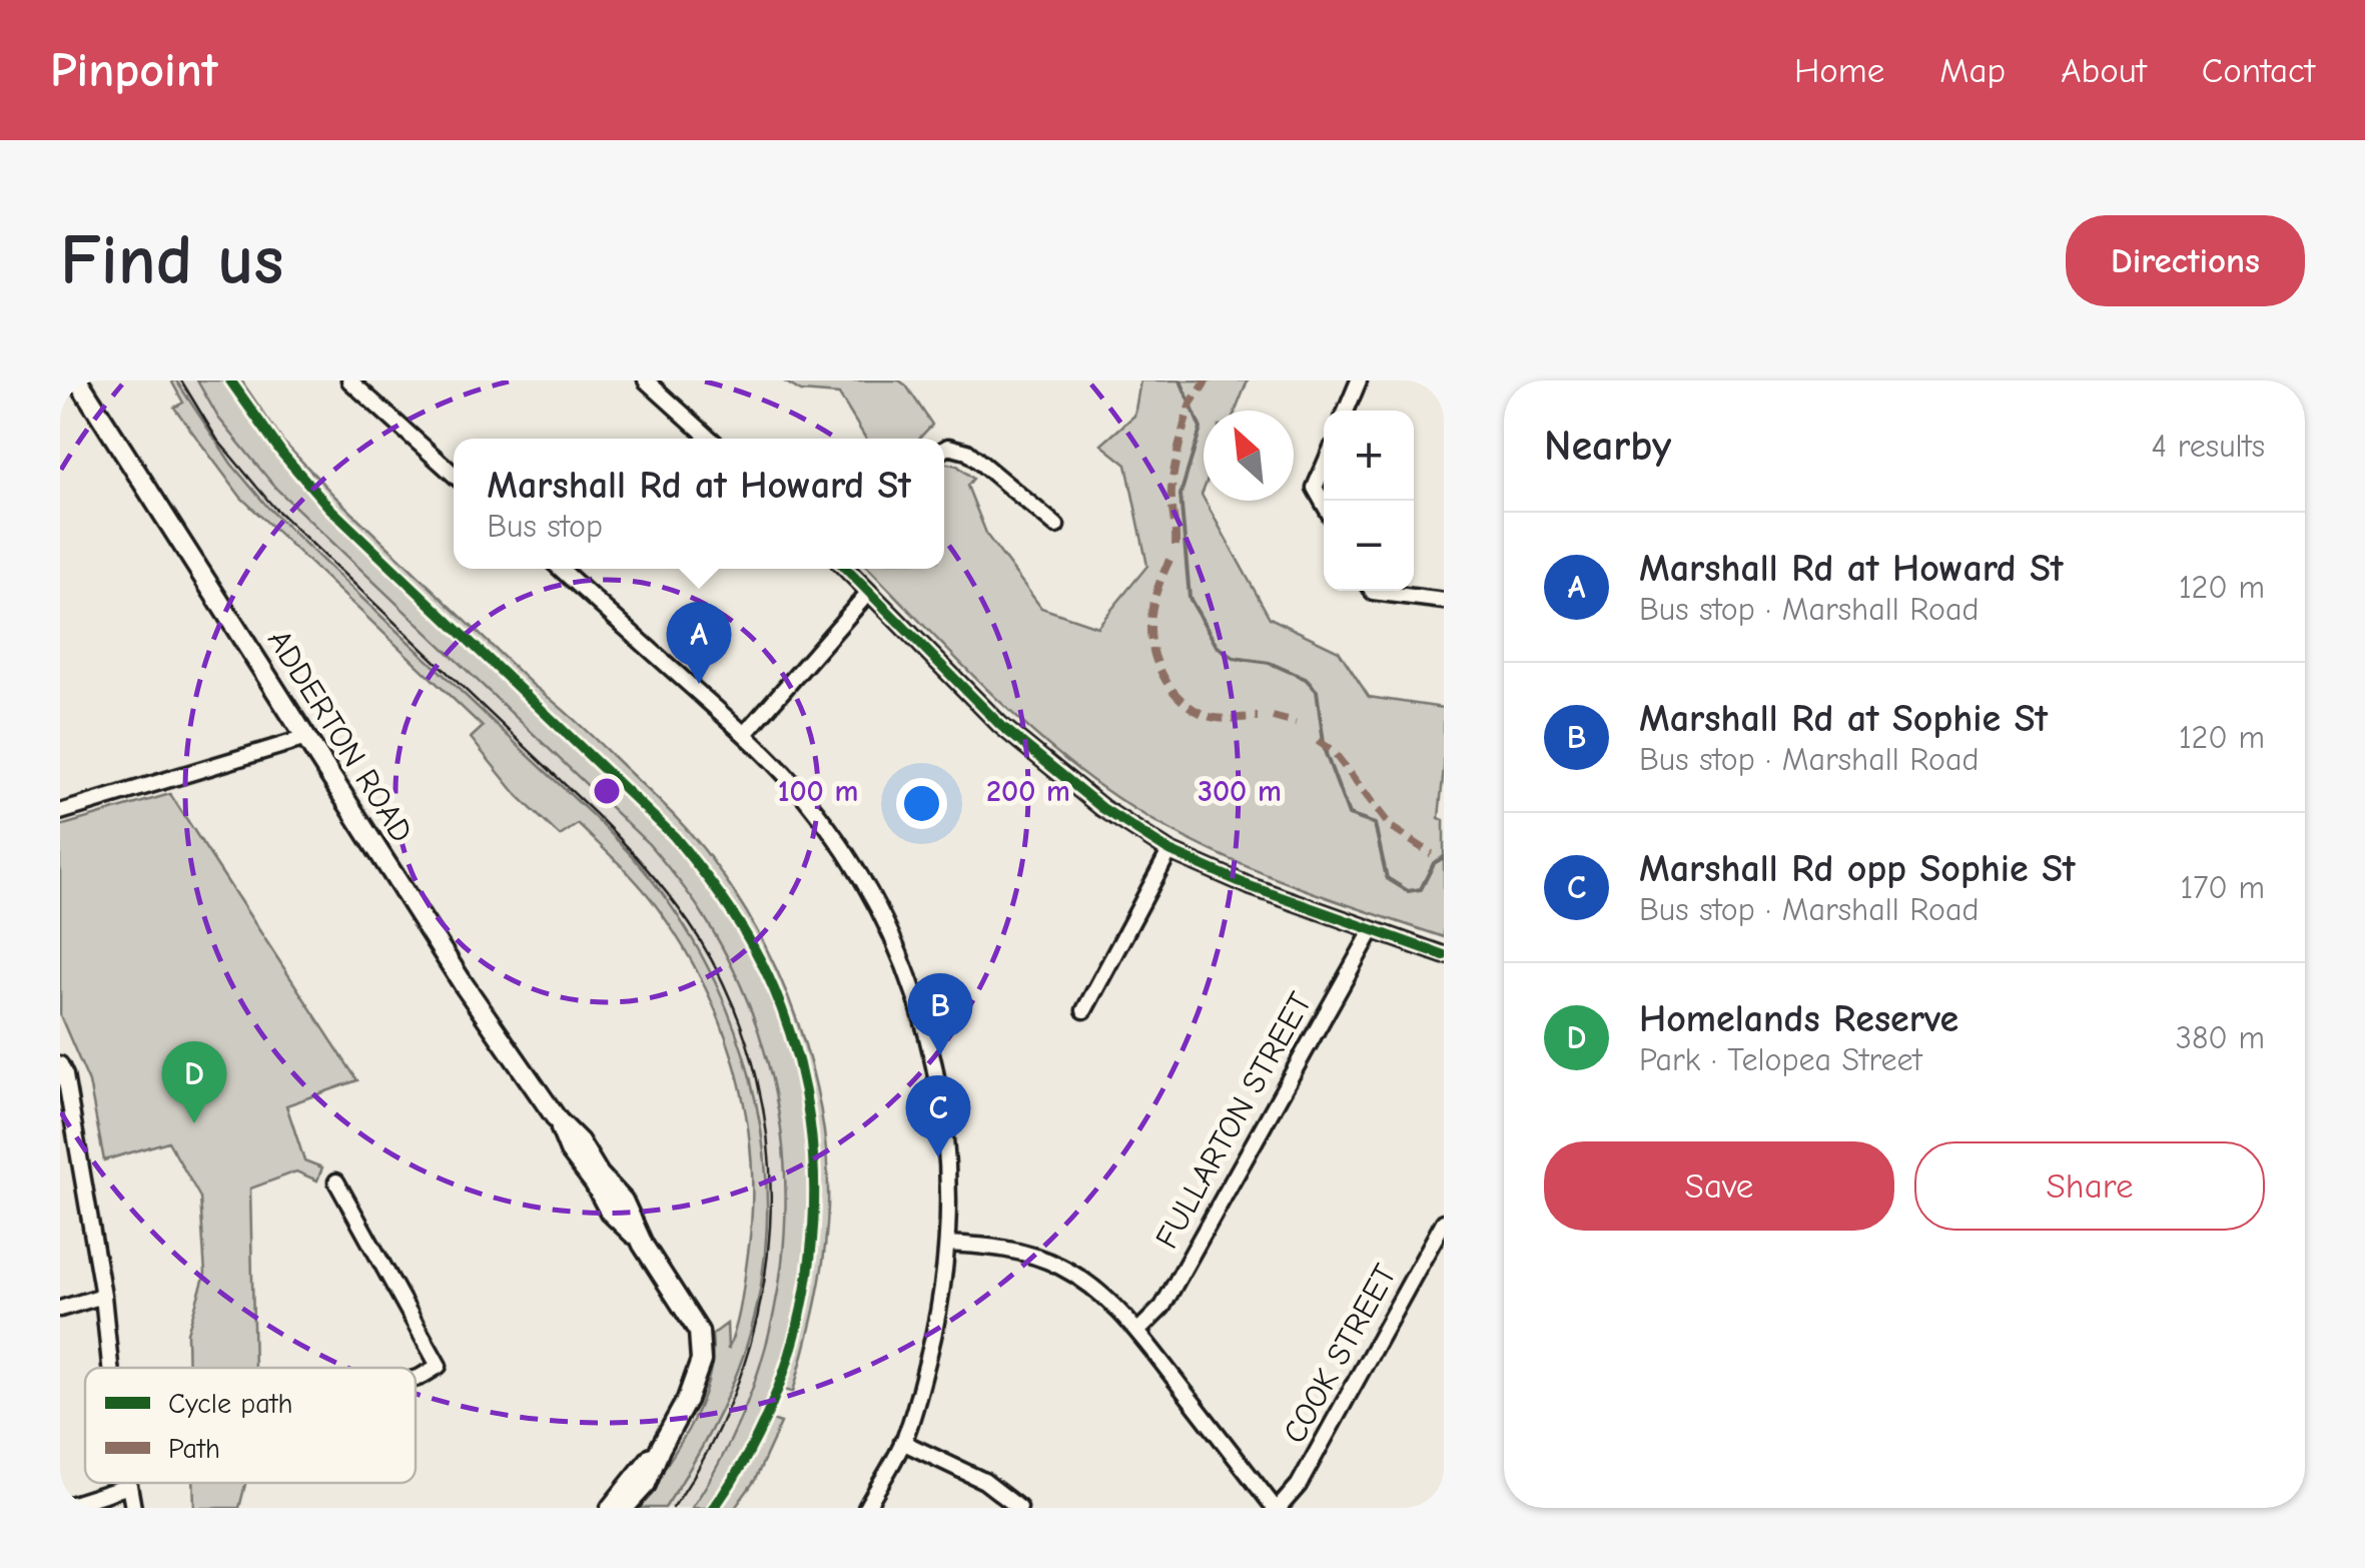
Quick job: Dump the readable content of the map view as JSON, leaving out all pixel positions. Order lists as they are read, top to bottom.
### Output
{
  "streets": {
    "main road": ["ADDERTON ROAD"],
    "street": ["FULLARTON STREET", "COOK STREET"]
  },
  "legend": ["Cycle path", "Path"],
  "north": "top left",
  "page": {
    "header": "Pinpoint",
    "nav": [
      "Home",
      "Map",
      "About",
      "Contact"
    ],
    "buttons": [
      "Directions",
      ["Save", "Share"]
    ],
    "title": "Find us",
    "heading": ["Nearby", "4 results"],
    "map_buttons": ["+", "−"],
    "popup": ["Marshall Rd at Howard St", "Bus stop"],
    "list": [
      {
        "mark": "A",
        "name": "Marshall Rd at Howard St",
        "note": "Bus stop · Marshall Road",
        "value": "120 m"
      },
      {
        "mark": "B",
        "name": "Marshall Rd at Sophie St",
        "note": "Bus stop · Marshall Road",
        "value": "120 m"
      },
      {
        "mark": "C",
        "name": "Marshall Rd opp Sophie St",
        "note": "Bus stop · Marshall Road",
        "value": "170 m"
      },
      {
        "mark": "D",
        "name": "Homelands Reserve",
        "note": "Park · Telopea Street",
        "value": "380 m"
      }
    ],
    "pins": [
      "A",
      "B",
      "D",
      "C"
    ]
  },
  "rings": ["100 m", "200 m", "300 m"]
}
